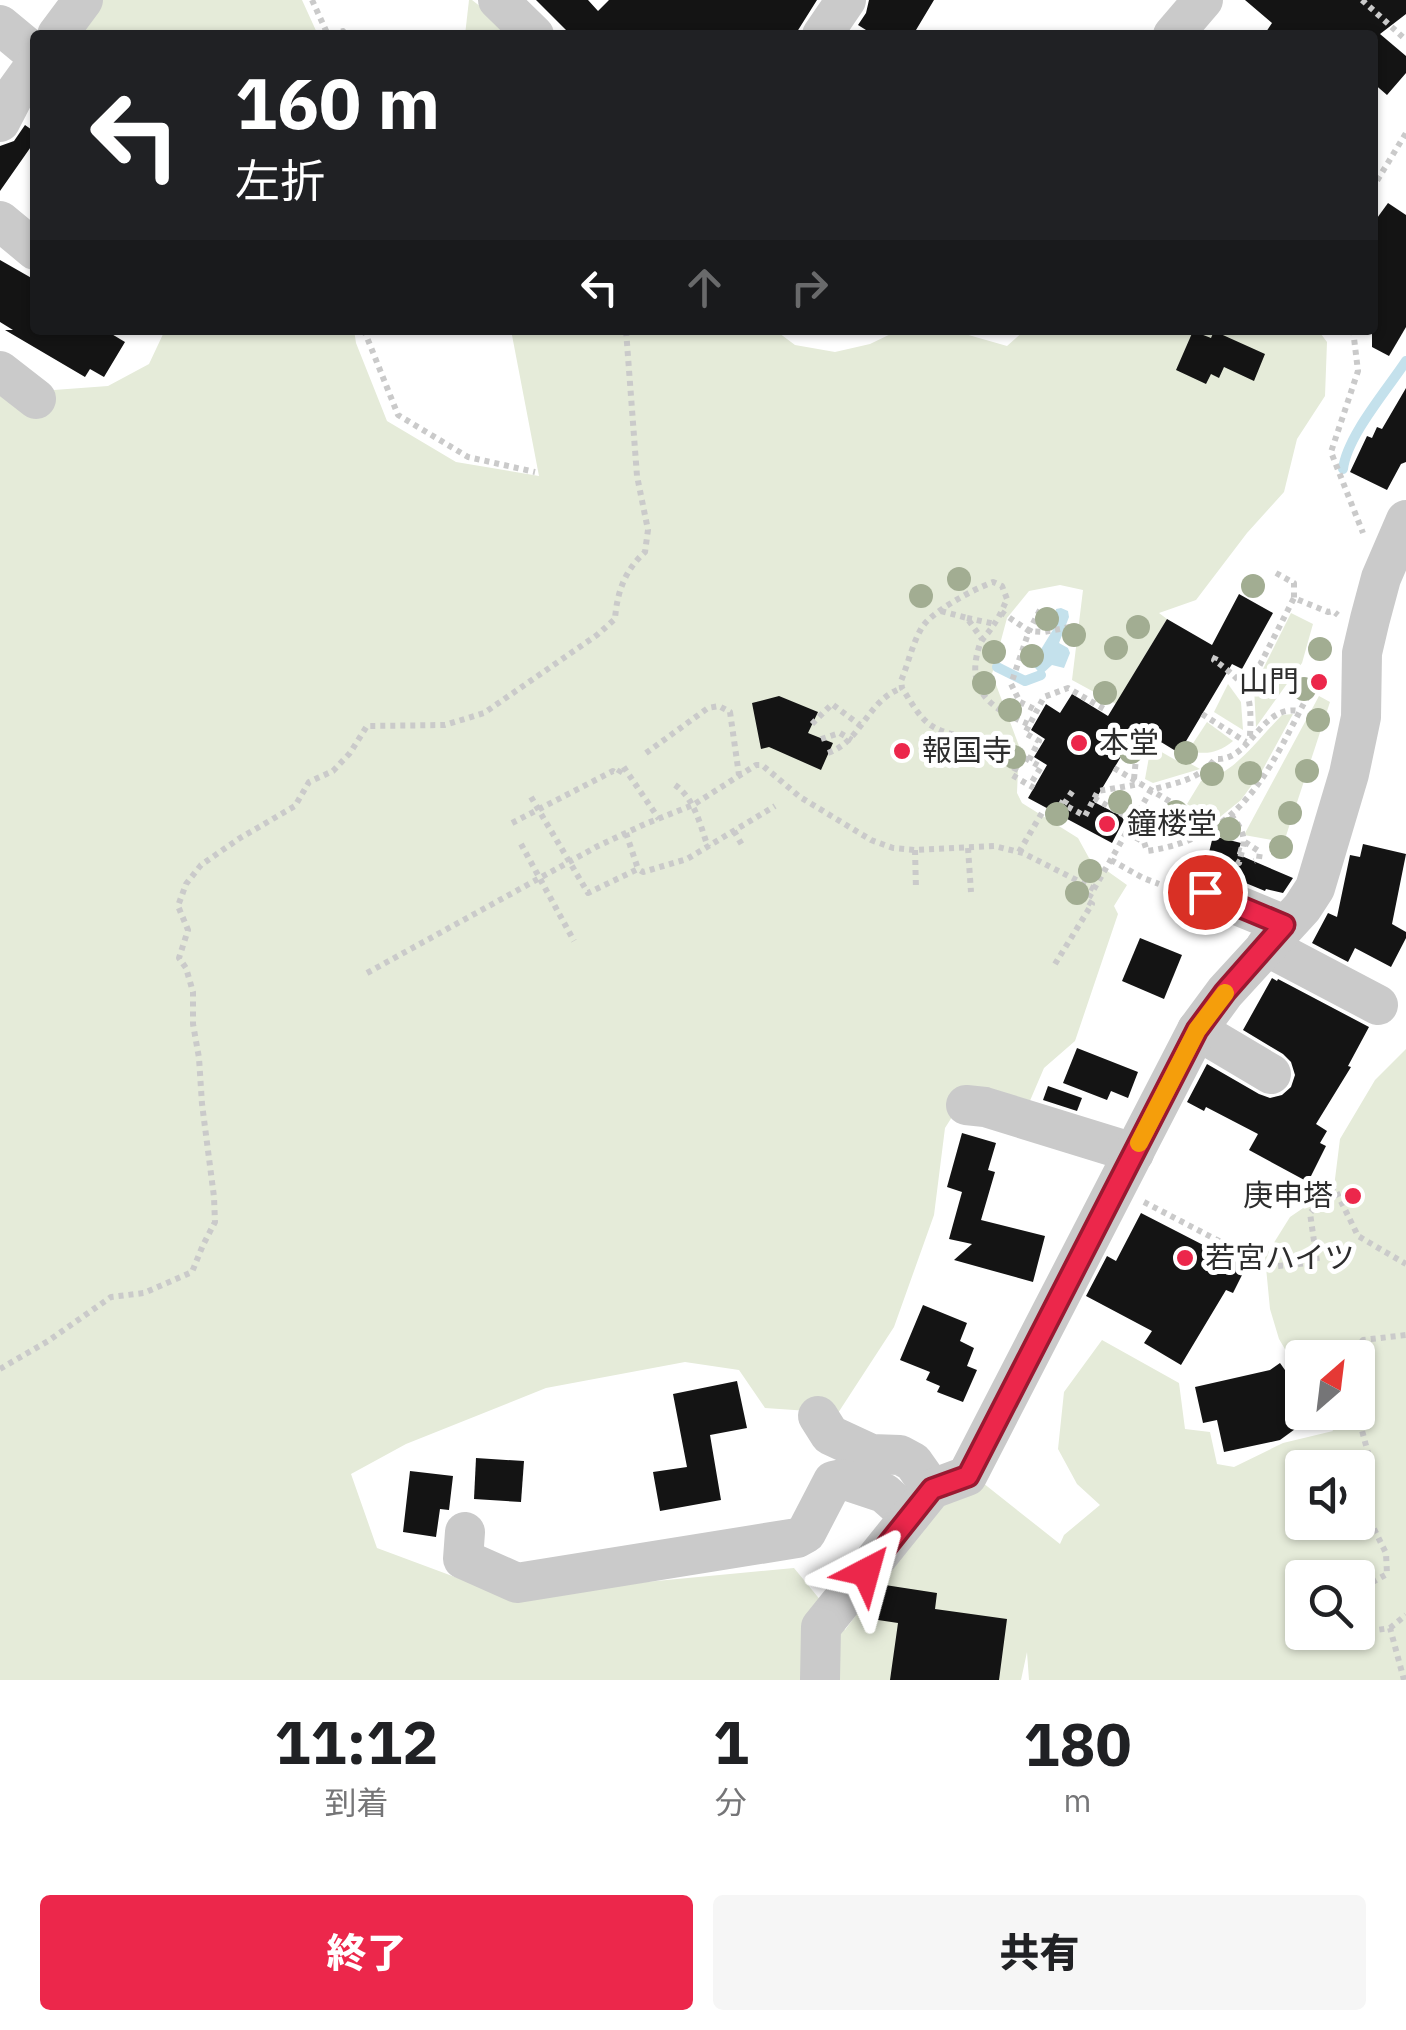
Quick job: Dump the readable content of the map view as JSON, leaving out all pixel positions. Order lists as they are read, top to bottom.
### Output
{
  "places": [
    "山門",
    "本堂",
    "報国寺",
    "鐘楼堂",
    "庚申塔",
    "若宮ハイツ"
  ],
  "north": "top right",
  "page": {
    "turn": ["160 m", "左折"],
    "eta": [
      "11:12",
      "到着",
      "1",
      "分",
      "180",
      "m"
    ],
    "buttons": ["終了", "共有"]
  }
}
